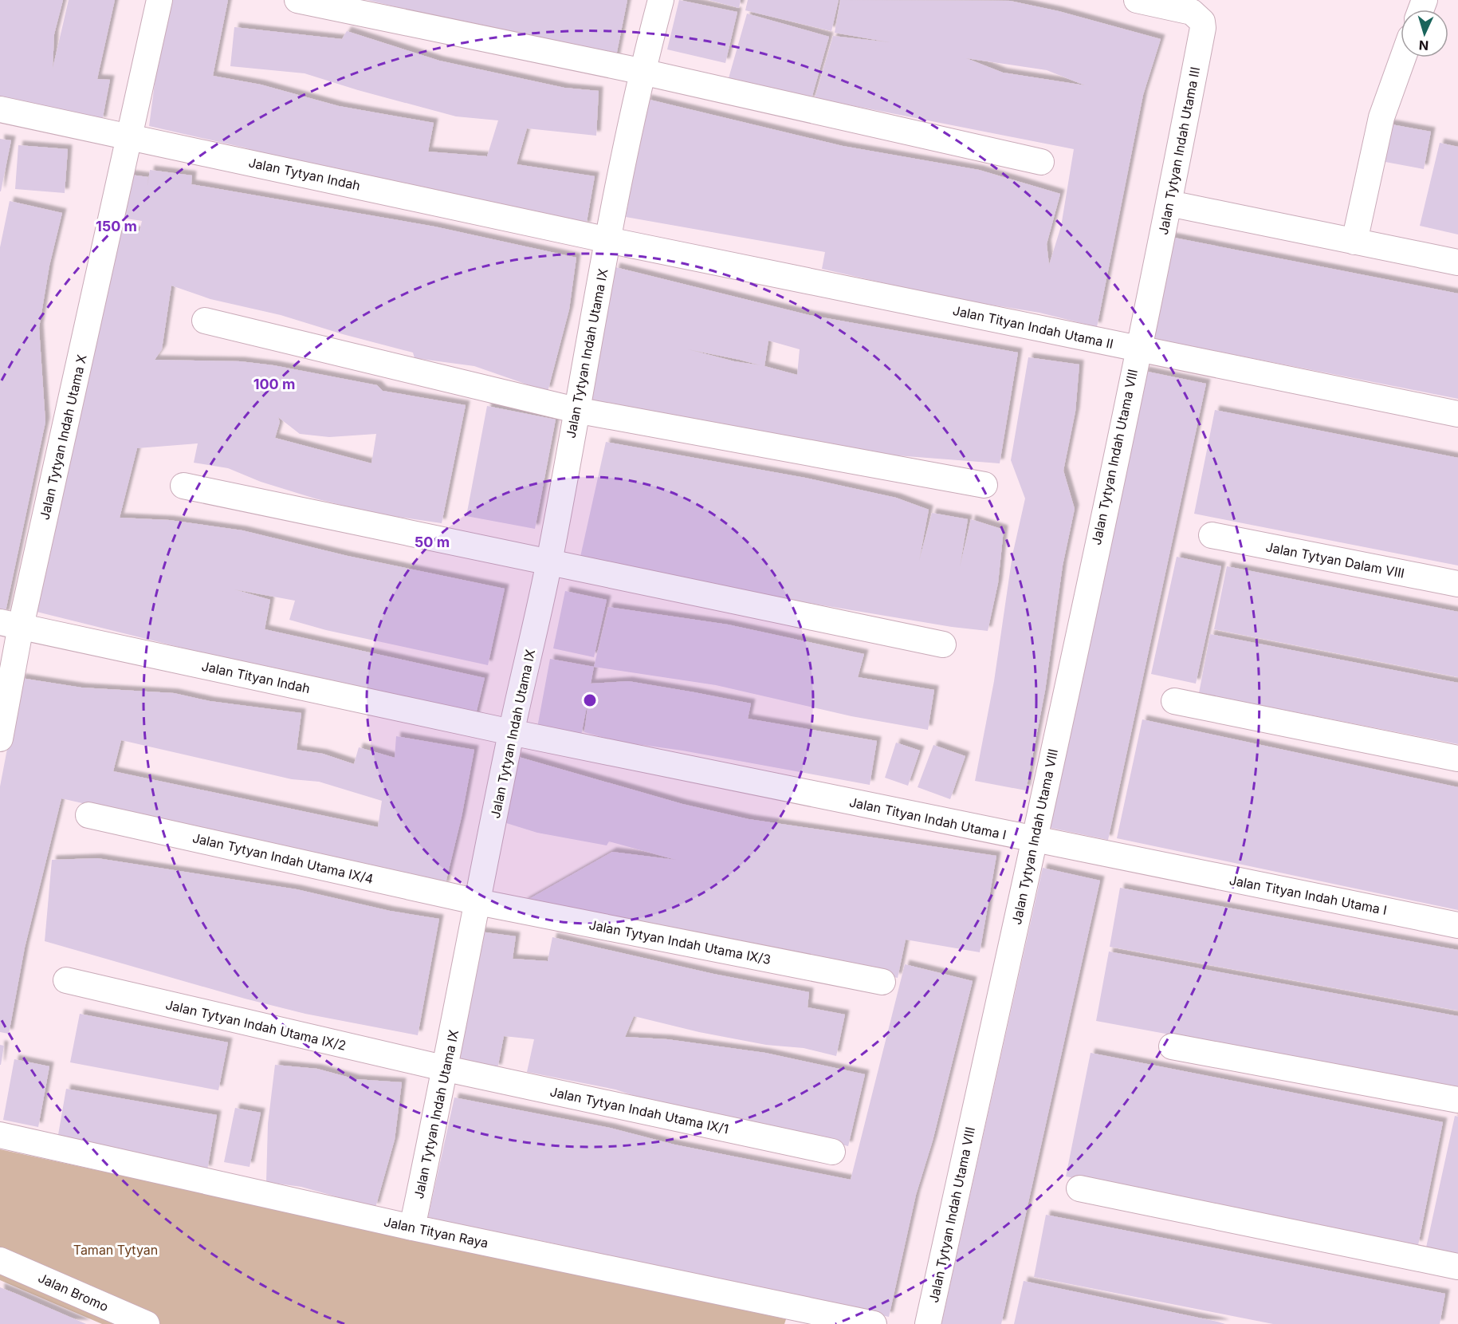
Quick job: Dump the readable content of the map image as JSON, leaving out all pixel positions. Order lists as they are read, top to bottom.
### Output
{
  "streets": {
    "street": [
      "Jalan Tytyan Indah Utama III",
      "Jalan Tytyan Indah",
      "Jalan Tityan Indah Utama II",
      "Jalan Tytyan Indah Utama IX",
      "Jalan Tytyan Indah Utama X",
      "Jalan Tytyan Indah Utama VIII",
      "Jalan Tytyan Dalam VIII",
      "Jalan Tityan Indah",
      "Jalan Tityan Indah Utama I",
      "Jalan Tytyan Indah Utama IX/4",
      "Jalan Tytyan Indah Utama IX/3",
      "Jalan Tytyan Indah Utama IX/2",
      "Jalan Tytyan Indah Utama IX/1",
      "Jalan Tityan Raya",
      "Jalan Bromo"
    ]
  },
  "crossings": [
    ["Jalan Tytyan Indah Utama III", "Jalan Tityan Indah Utama II"],
    ["Jalan Tytyan Indah Utama III", "Jalan Tytyan Indah Utama VIII"],
    ["Jalan Tytyan Indah", "Jalan Tityan Indah Utama II"],
    ["Jalan Tytyan Indah", "Jalan Tytyan Indah Utama IX"],
    ["Jalan Tytyan Indah", "Jalan Tytyan Indah Utama X"],
    ["Jalan Tityan Indah Utama II", "Jalan Tytyan Indah Utama IX"],
    ["Jalan Tityan Indah Utama II", "Jalan Tytyan Indah Utama VIII"],
    ["Jalan Tytyan Indah Utama IX", "Jalan Tityan Indah"],
    ["Jalan Tytyan Indah Utama IX", "Jalan Tityan Indah Utama I"],
    ["Jalan Tytyan Indah Utama IX", "Jalan Tytyan Indah Utama IX/4"],
    ["Jalan Tytyan Indah Utama IX", "Jalan Tytyan Indah Utama IX/3"],
    ["Jalan Tytyan Indah Utama IX", "Jalan Tytyan Indah Utama IX/2"],
    ["Jalan Tytyan Indah Utama IX", "Jalan Tytyan Indah Utama IX/1"],
    ["Jalan Tytyan Indah Utama IX", "Jalan Tityan Raya"],
    ["Jalan Tytyan Indah Utama X", "Jalan Tityan Indah"],
    ["Jalan Tytyan Indah Utama VIII", "Jalan Tityan Indah Utama I"],
    ["Jalan Tityan Indah", "Jalan Tityan Indah Utama I"],
    ["Jalan Tytyan Indah Utama IX/4", "Jalan Tytyan Indah Utama IX/3"],
    ["Jalan Tytyan Indah Utama IX/2", "Jalan Tytyan Indah Utama IX/1"]
  ],
  "parks": ["Taman Tytyan"],
  "north": "bottom",
  "rings": ["150 m", "100 m", "50 m"]
}
